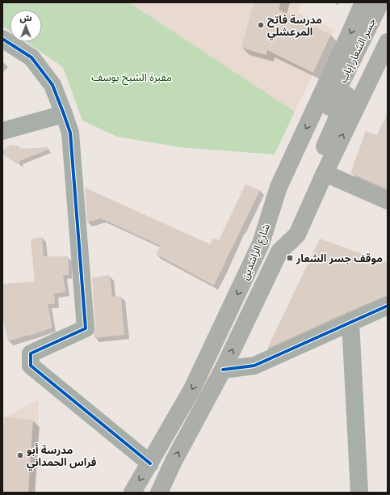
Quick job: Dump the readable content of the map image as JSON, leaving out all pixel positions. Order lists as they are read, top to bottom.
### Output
{
  "streets": {
    "main road": ["جسر الشعار إياب", "شارع الراشدين"]
  },
  "parks": ["مقبرة الشيخ يوسف"],
  "places": {
    "other": ["مدرسة فاتح المرعشلي", "مدرسة أبو فراس الحمداني"],
    "transit": ["موقف جسر الشعار"]
  },
  "north": "top"
}
